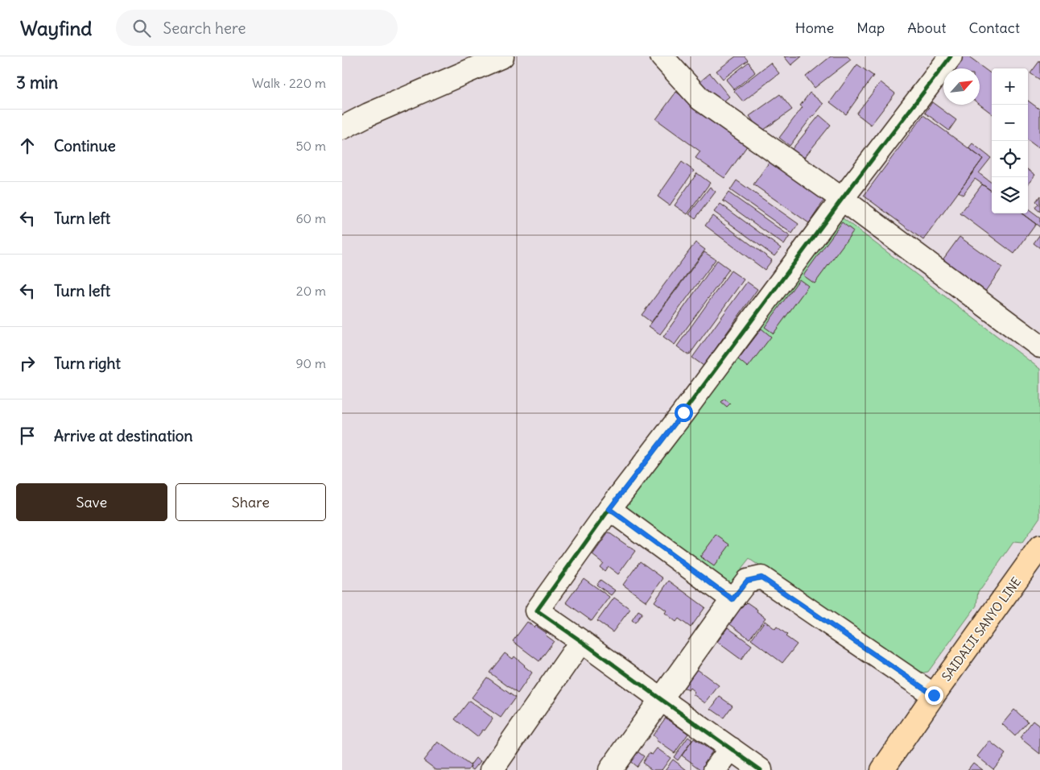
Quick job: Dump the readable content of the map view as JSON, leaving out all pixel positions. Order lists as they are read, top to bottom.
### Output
{
  "streets": {
    "main road": ["SAIDAIJI SANYO LINE"]
  },
  "north": "top right",
  "page": {
    "header": "Wayfind",
    "search": "Search here",
    "nav": [
      "Home",
      "Map",
      "About",
      "Contact"
    ],
    "heading": ["3 min", "Walk · 220 m"],
    "map_buttons": ["+", "−"],
    "list": [
      ["Continue", "50 m"],
      ["Turn left", "60 m"],
      ["Turn left", "20 m"],
      ["Turn right", "90 m"],
      "Arrive at destination"
    ],
    "buttons": ["Save", "Share"]
  }
}
